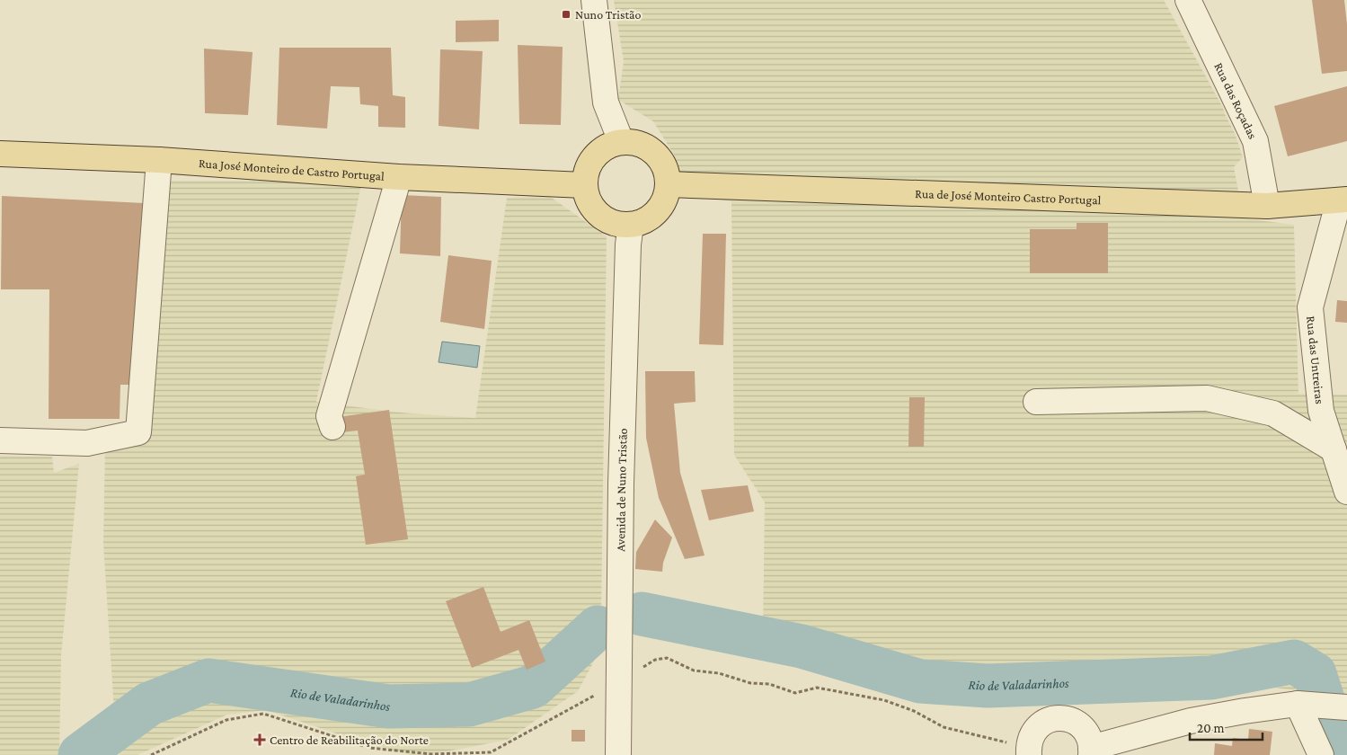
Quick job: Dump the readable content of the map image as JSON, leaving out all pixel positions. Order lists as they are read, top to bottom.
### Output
{
  "streets": {
    "main road": ["Rua José Monteiro de Castro Portugal", "Rua de José Monteiro Castro Portugal"],
    "street": ["Rua das Roçadas", "Rua das Untreiras", "Avenida de Nuno Tristão"]
  },
  "crossings": [
    ["Rua das Roçadas", "Rua de José Monteiro Castro Portugal"],
    ["Rua José Monteiro de Castro Portugal", "Rua de José Monteiro Castro Portugal"],
    ["Rua José Monteiro de Castro Portugal", "Avenida de Nuno Tristão"],
    ["Rua de José Monteiro Castro Portugal", "Rua das Untreiras"],
    ["Rua de José Monteiro Castro Portugal", "Avenida de Nuno Tristão"]
  ],
  "water": ["Rio de Valadarinhos"],
  "places": {
    "transit": ["Nuno Tristão"],
    "health": ["Centro de Reabilitação do Norte"]
  },
  "scale_bar": "20 m"
}
